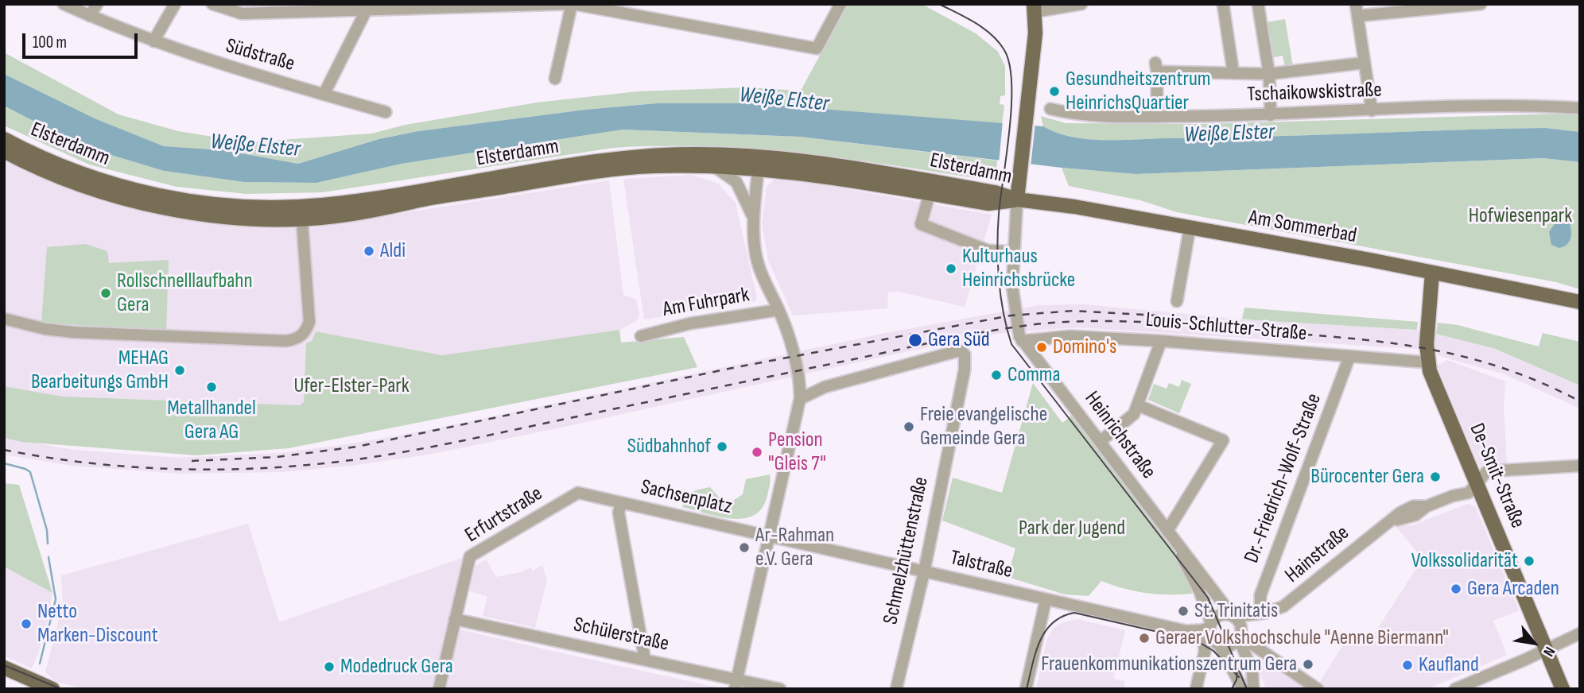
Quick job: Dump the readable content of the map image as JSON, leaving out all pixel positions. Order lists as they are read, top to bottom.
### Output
{
  "streets": {
    "main road": ["Elsterdamm", "Am Sommerbad", "De-Smit-Straße"],
    "street": [
      "Südstraße",
      "Tschaikowskistraße",
      "Am Fuhrpark",
      "Louis-Schlutter-Straße",
      "Heinrichstraße",
      "Dr.-Friedrich-Wolf-Straße",
      "Sachsenplatz",
      "Erfurtstraße",
      "Schmelzhüttenstraße",
      "Hainstraße",
      "Talstraße",
      "Schülerstraße"
    ]
  },
  "crossings": [
    ["Elsterdamm", "Am Sommerbad"],
    ["Elsterdamm", "Am Fuhrpark"],
    ["Elsterdamm", "Heinrichstraße"],
    ["Am Sommerbad", "Heinrichstraße"],
    ["Am Sommerbad", "De-Smit-Straße"],
    ["Am Fuhrpark", "Schmelzhüttenstraße"],
    ["Louis-Schlutter-Straße", "Heinrichstraße"],
    ["Louis-Schlutter-Straße", "De-Smit-Straße"],
    ["Louis-Schlutter-Straße", "Dr.-Friedrich-Wolf-Straße"],
    ["Heinrichstraße", "Hainstraße"],
    ["Heinrichstraße", "Talstraße"],
    ["De-Smit-Straße", "Hainstraße"],
    ["Dr.-Friedrich-Wolf-Straße", "Hainstraße"],
    ["Sachsenplatz", "Erfurtstraße"],
    ["Sachsenplatz", "Talstraße"],
    ["Erfurtstraße", "Schülerstraße"],
    ["Schmelzhüttenstraße", "Talstraße"],
    ["Hainstraße", "Talstraße"]
  ],
  "water": ["Weiße Elster"],
  "parks": ["Hofwiesenpark", "Ufer-Elster-Park", "Park der Jugend"],
  "places": [
    "Gesundheitszentrum HeinrichsQuartier",
    "Aldi",
    "Kulturhaus Heinrichsbrücke",
    "Rollschnelllaufbahn Gera",
    "Gera Süd",
    "Domino's",
    "MEHAG Bearbeitungs GmbH",
    "Comma",
    "Metallhandel Gera AG",
    "Freie evangelische Gemeinde Gera",
    "Südbahnhof",
    "Pension \"Gleis 7\"",
    "Bürocenter Gera",
    "Ar-Rahman e.V. Gera",
    "Volkssolidarität",
    "Gera Arcaden",
    "St. Trinitatis",
    "Netto Marken-Discount",
    "Geraer Volkshochschule \"Aenne Biermann\"",
    "Frauenkommunikationszentrum Gera",
    "Kaufland",
    "Modedruck Gera"
  ],
  "scale_bar": "100 m",
  "north": "bottom right"
}
